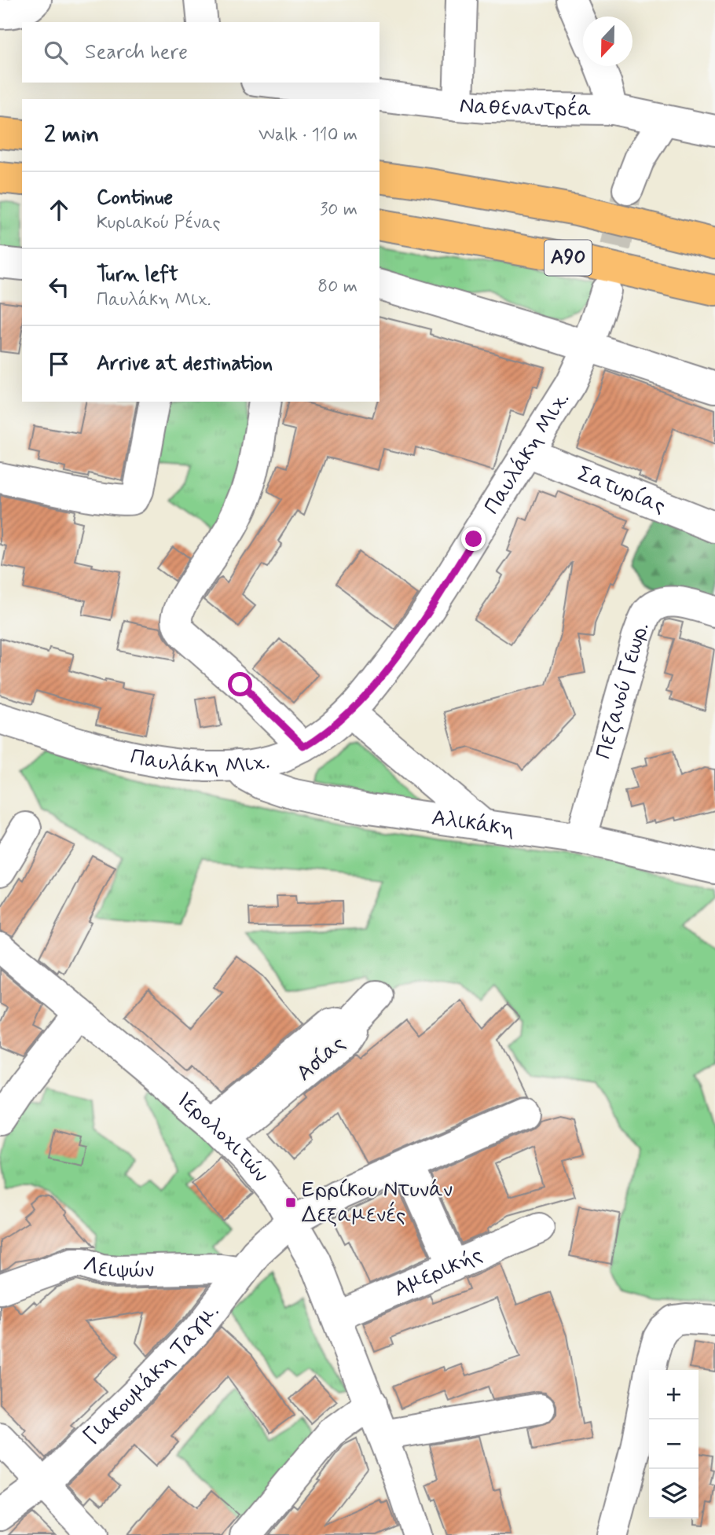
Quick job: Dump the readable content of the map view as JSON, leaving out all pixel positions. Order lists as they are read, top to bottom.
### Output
{
  "streets": {
    "highway": ["Α90"],
    "street": [
      "Ναθεναντρέα",
      "Παυλάκη Μιχ.",
      "Σατυρίας",
      "Πεζανού Γεωρ.",
      "Αλικάκη",
      "Ασίας",
      "Ιερολοχιτών",
      "Λειψών",
      "Αμερικής",
      "Γιακουμάκη Ταγμ."
    ]
  },
  "crossings": [
    ["Παυλάκη Μιχ.", "Σατυρίας"],
    ["Παυλάκη Μιχ.", "Αλικάκη"],
    ["Πεζανού Γεωρ.", "Αλικάκη"],
    ["Ασίας", "Ιερολοχιτών"],
    ["Ιερολοχιτών", "Αμερικής"],
    ["Ιερολοχιτών", "Γιακουμάκη Ταγμ."],
    ["Λειψών", "Γιακουμάκη Ταγμ."]
  ],
  "places": {
    "transit": ["Ερρίκου Ντυνάν Δεξαμενές"]
  },
  "north": "bottom",
  "page": {
    "search": "Search here",
    "heading": ["2 min", "Walk · 110 m"],
    "list": [
      ["Continue", "Κυριακού Ρένας", "30 m"],
      ["Turn left", "Παυλάκη Μιχ.", "80 m"],
      "Arrive at destination"
    ],
    "map_buttons": ["+", "−"]
  }
}
